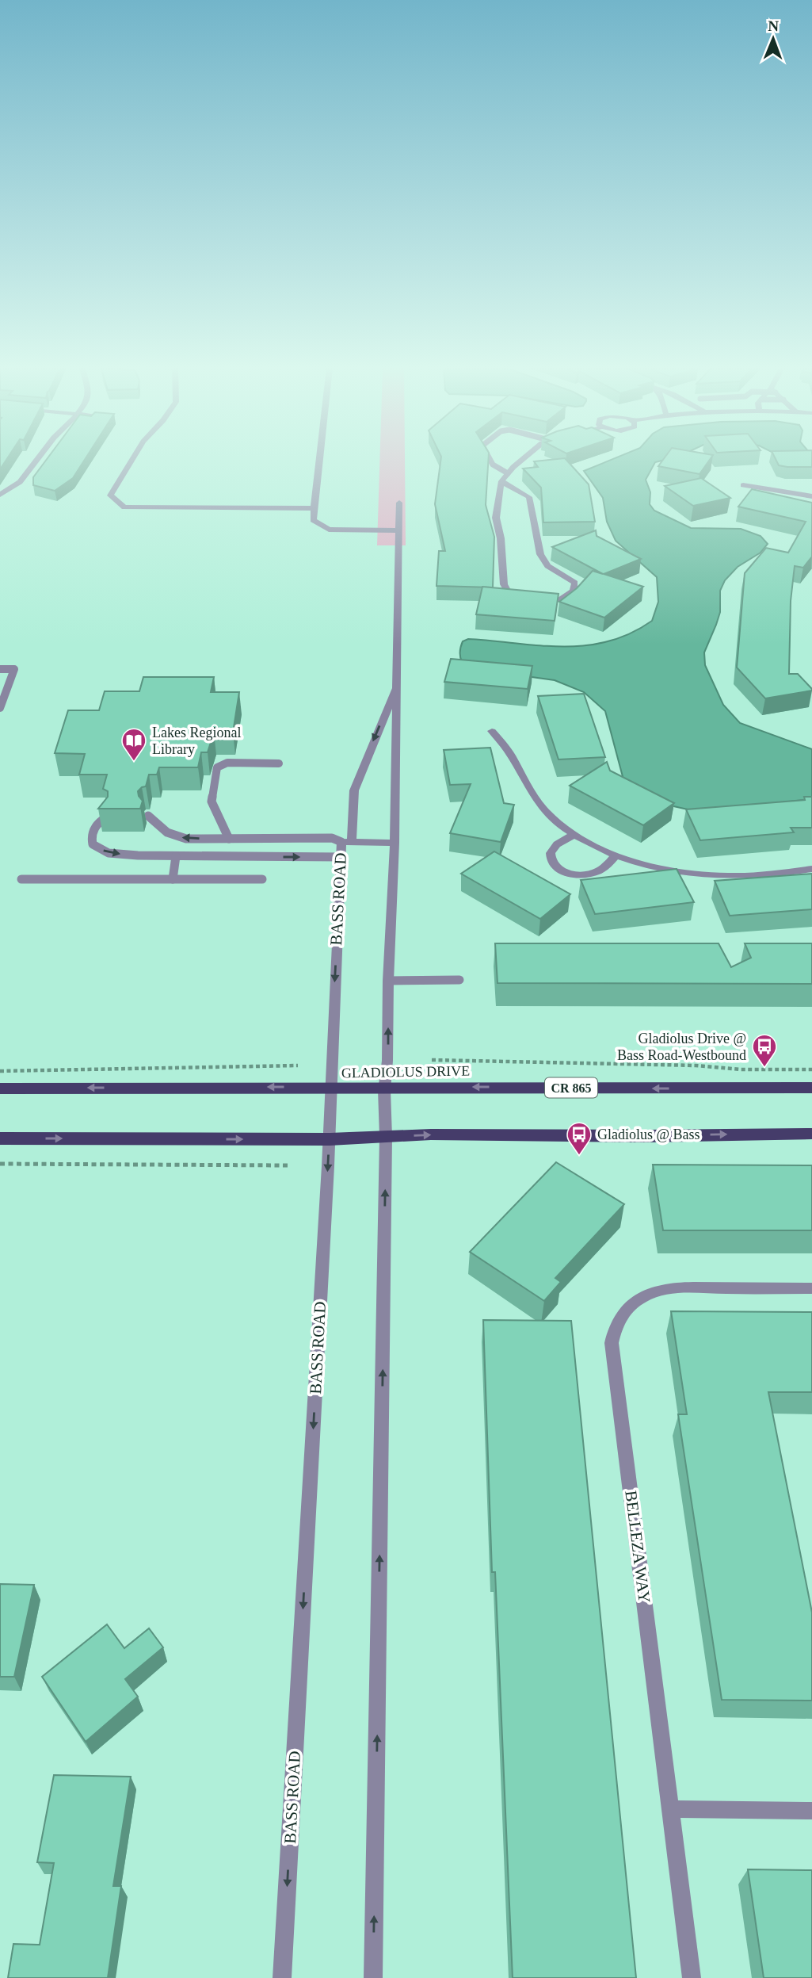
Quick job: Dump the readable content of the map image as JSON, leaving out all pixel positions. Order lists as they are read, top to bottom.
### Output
{
  "streets": {
    "main road": ["GLADIOLUS DRIVE", "CR 865"],
    "street": ["BASS ROAD", "BELLEZA WAY"]
  },
  "crossings": [
    ["BASS ROAD", "GLADIOLUS DRIVE"]
  ],
  "places": {
    "library": ["Lakes Regional Library"],
    "bus stop": ["Gladiolus Drive @ Bass Road-Westbound", "Gladiolus @ Bass"]
  },
  "north": "top"
}
